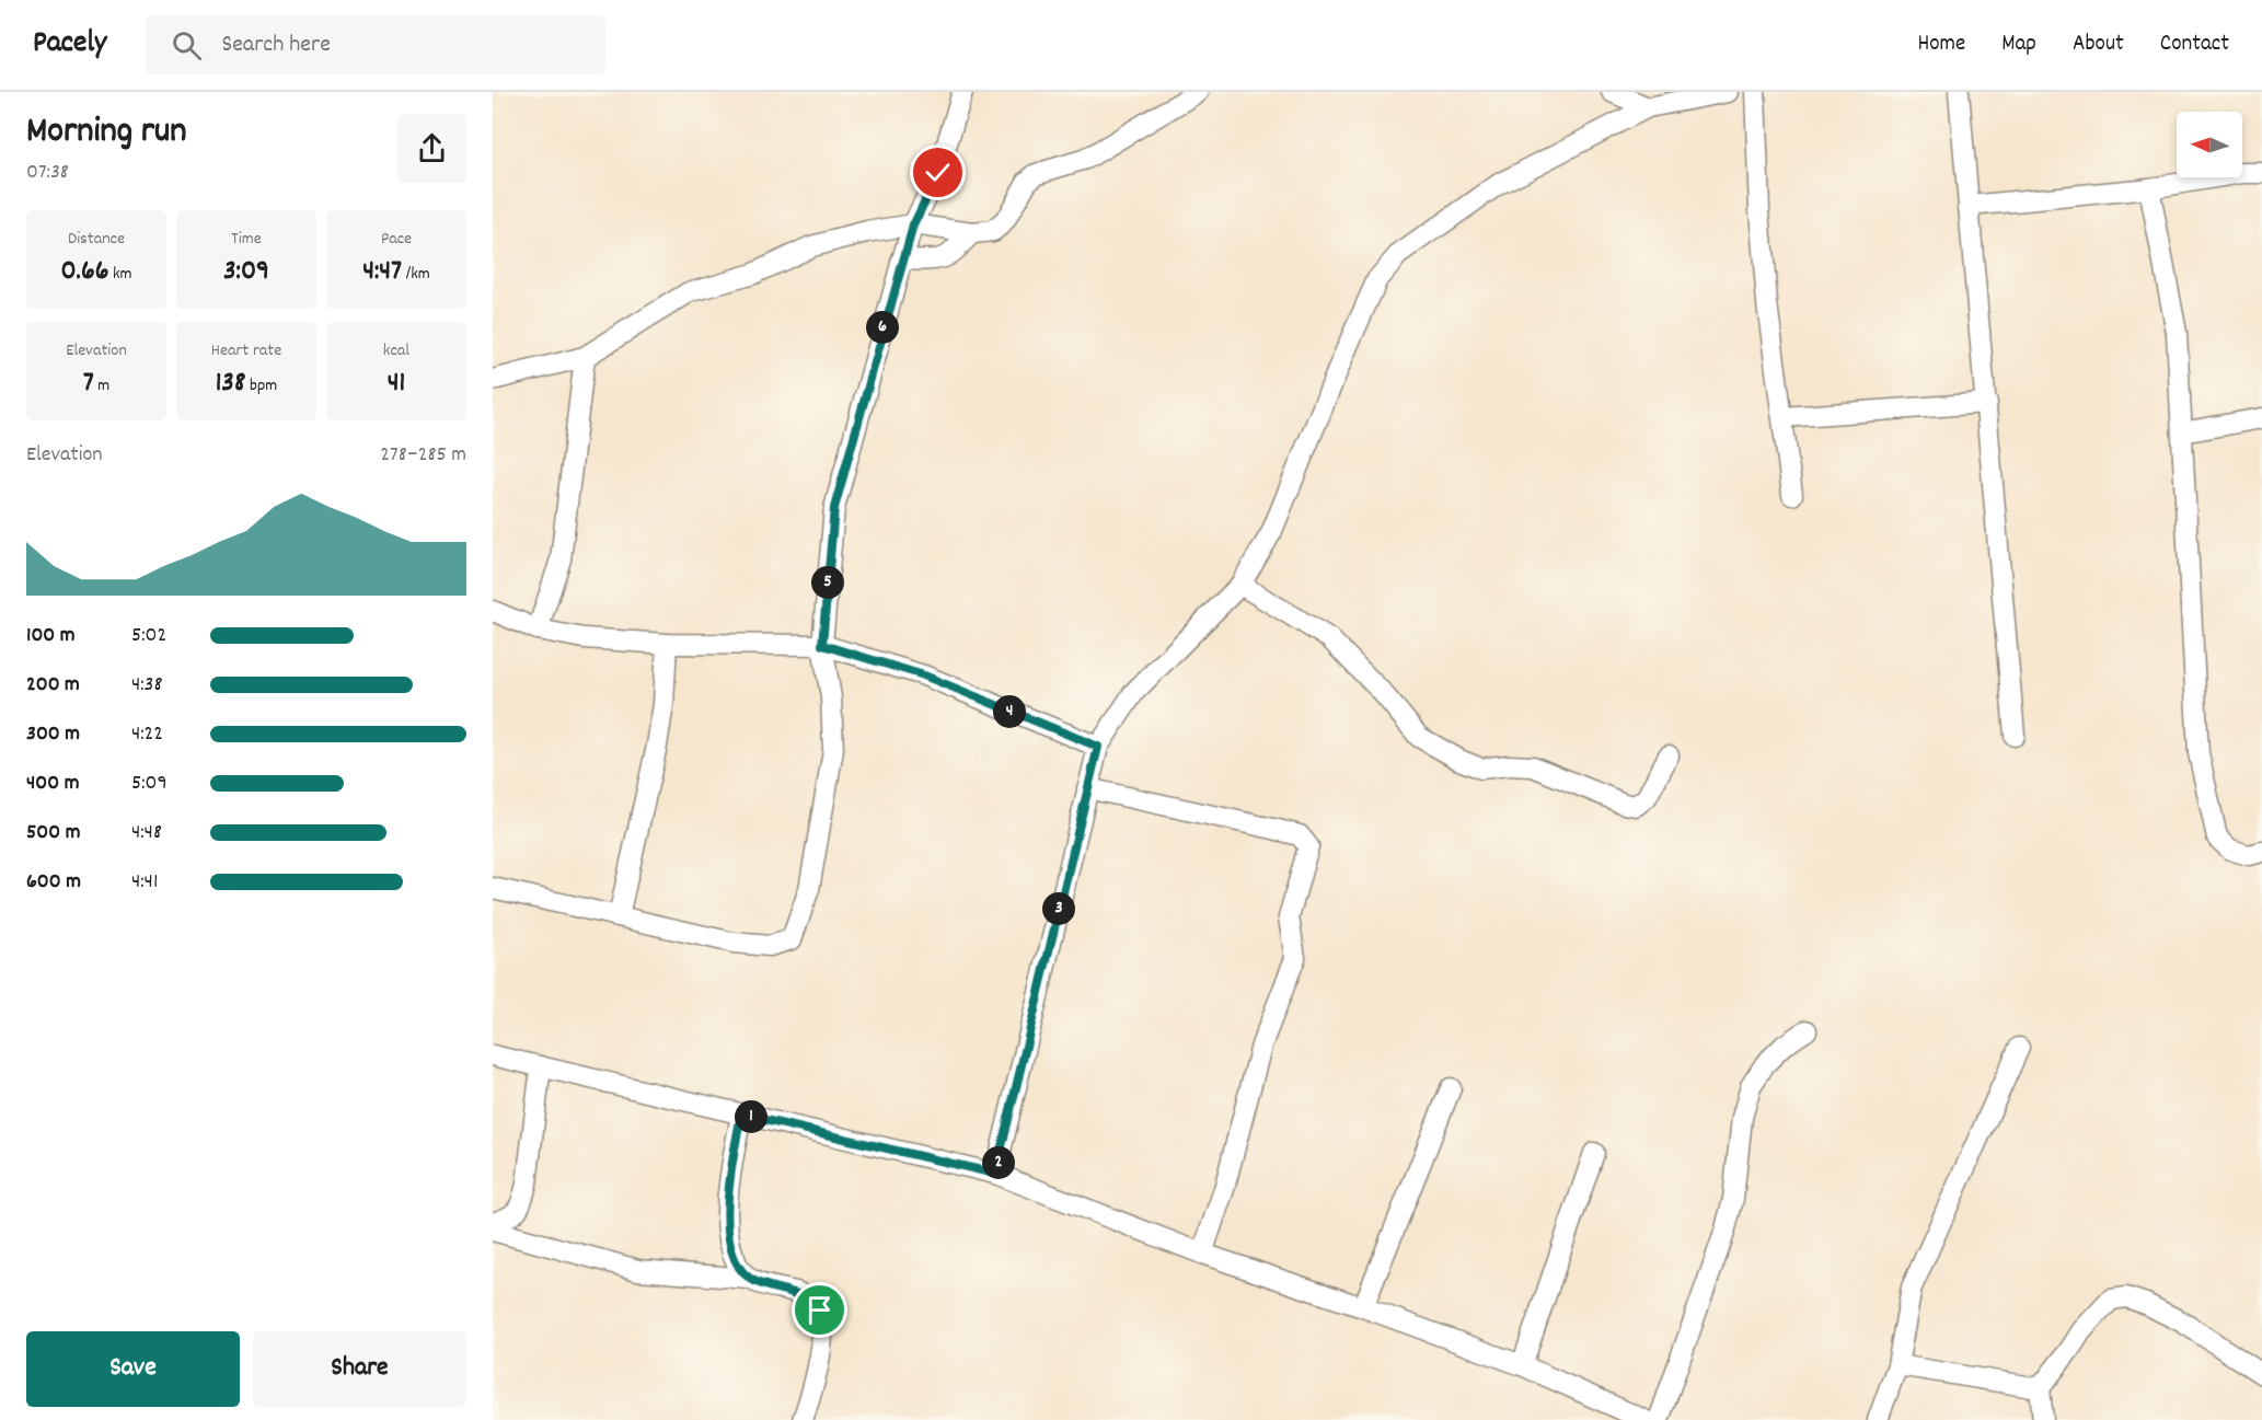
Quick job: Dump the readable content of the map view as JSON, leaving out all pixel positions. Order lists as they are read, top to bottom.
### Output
{
  "north": "left",
  "page": {
    "header": "Pacely",
    "search": "Search here",
    "nav": [
      "Home",
      "Map",
      "About",
      "Contact"
    ],
    "heading": ["Morning run", "07:38"],
    "stats": [
      ["Distance", "0.66 km"],
      ["Time", "3:09"],
      ["Pace", "4:47 /km"],
      ["Elevation", "7 m"],
      ["Heart rate", "138 bpm"],
      ["kcal", "41"]
    ],
    "pins": [
      "6",
      "5",
      "4",
      "3",
      "1",
      "2"
    ],
    "chart": ["Elevation", "278–285 m"],
    "list": [
      {
        "name": "100 m",
        "note": "5:02"
      },
      {
        "name": "200 m",
        "note": "4:38"
      },
      {
        "name": "300 m",
        "note": "4:22"
      },
      {
        "name": "400 m",
        "note": "5:09"
      },
      {
        "name": "500 m",
        "note": "4:48"
      },
      {
        "name": "600 m",
        "note": "4:41"
      }
    ],
    "buttons": ["Save", "Share"]
  }
}
